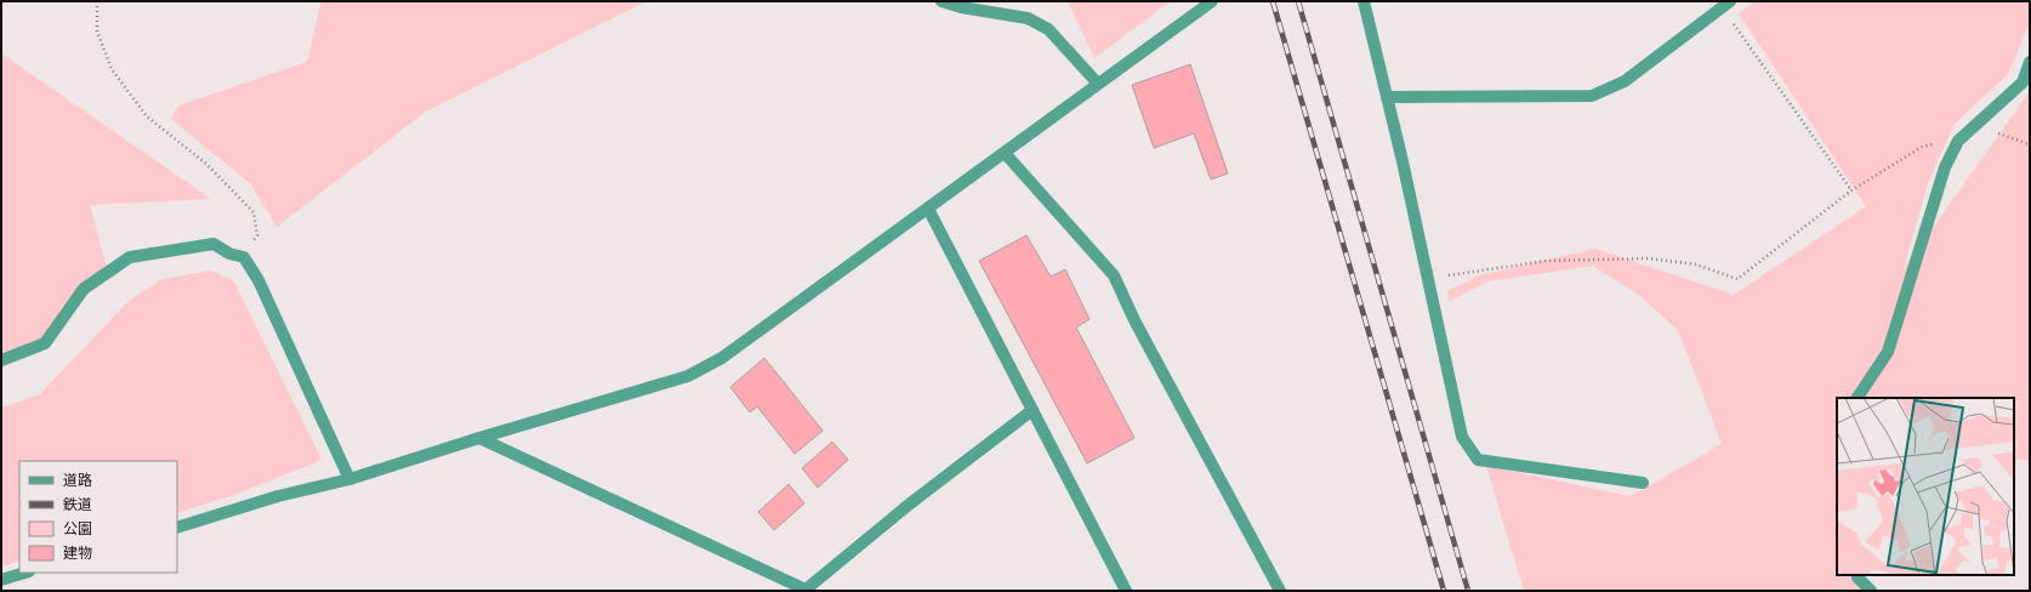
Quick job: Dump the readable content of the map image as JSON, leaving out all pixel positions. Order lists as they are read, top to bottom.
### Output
{
  "legend": [
    "道路",
    "鉄道",
    "公園",
    "建物"
  ]
}
